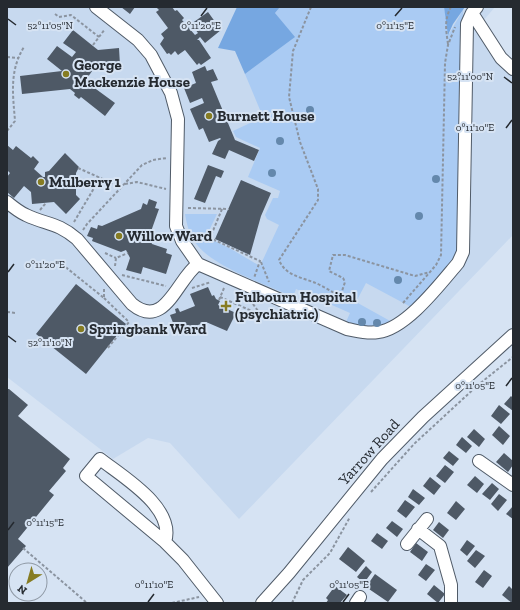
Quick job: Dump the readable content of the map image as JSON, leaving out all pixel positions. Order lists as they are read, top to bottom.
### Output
{
  "streets": {
    "street": ["Yarrow Road"]
  },
  "places": {
    "other": [
      "George Mackenzie House",
      "Burnett House",
      "Mulberry 1",
      "Willow Ward",
      "Springbank Ward"
    ],
    "health": ["Fulbourn Hospital (psychiatric)"]
  },
  "north": "bottom left",
  "coordinates": [
    "52°11'05\"N",
    "0°11'20\"E",
    "0°11'15\"E",
    "52°11'00\"N",
    "0°11'10\"E",
    "52°11'10\"N",
    "0°11'05\"E"
  ]
}
